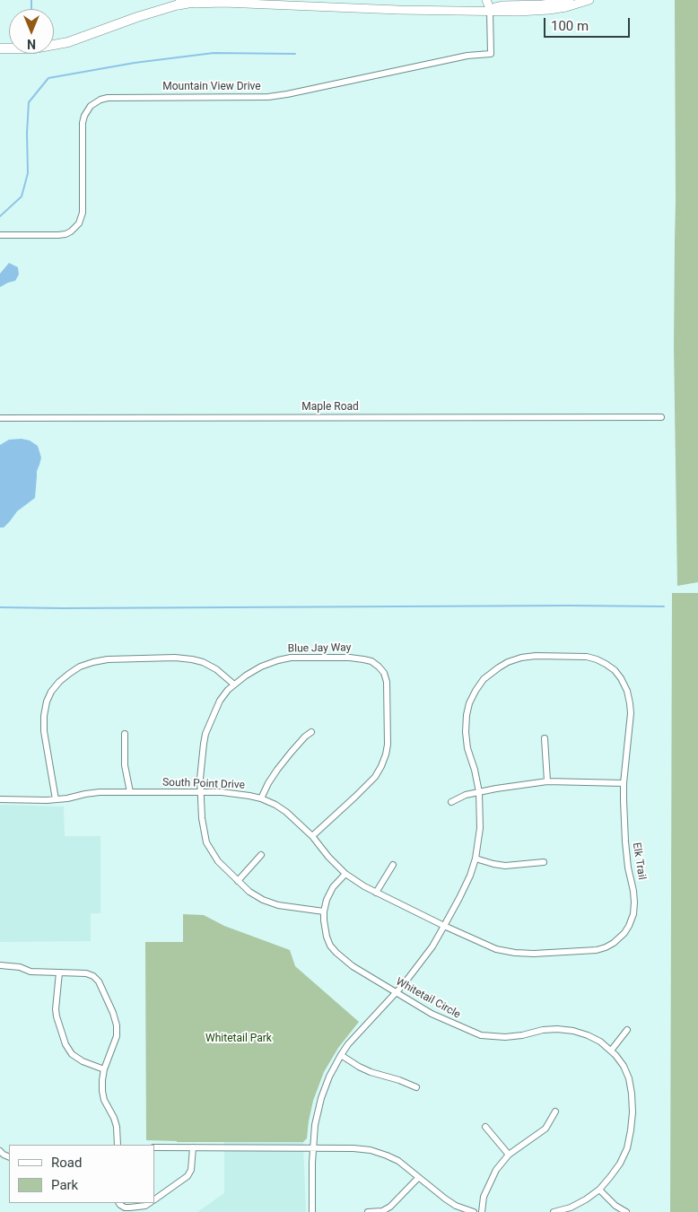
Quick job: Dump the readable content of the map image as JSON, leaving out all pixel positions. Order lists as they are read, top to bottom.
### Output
{
  "streets": {
    "street": [
      "Mountain View Drive",
      "Maple Road",
      "Blue Jay Way",
      "South Point Drive",
      "Elk Trail",
      "Whitetail Circle"
    ]
  },
  "crossings": [
    ["Blue Jay Way", "South Point Drive"],
    ["Blue Jay Way", "Whitetail Circle"],
    ["South Point Drive", "Elk Trail"],
    ["South Point Drive", "Whitetail Circle"],
    ["Elk Trail", "Whitetail Circle"]
  ],
  "parks": ["Whitetail Park"],
  "legend": ["Road", "Park"],
  "scale_bar": "100 m",
  "north": "bottom"
}
